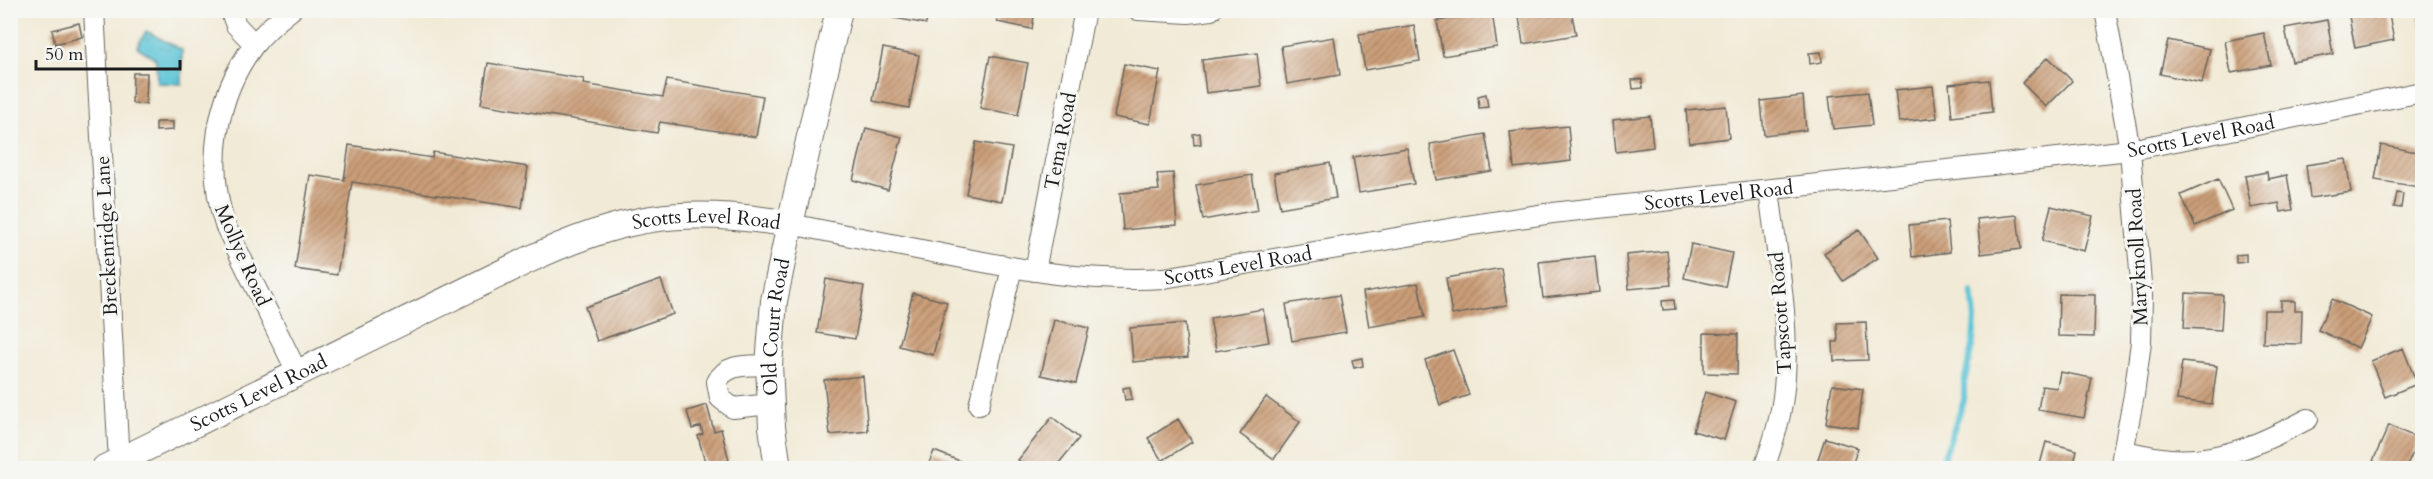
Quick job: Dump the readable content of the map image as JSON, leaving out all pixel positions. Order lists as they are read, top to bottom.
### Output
{
  "streets": {
    "main road": ["Scotts Level Road", "Old Court Road"],
    "street": [
      "Tema Road",
      "Breckenridge Lane",
      "Mollye Road",
      "Maryknoll Road",
      "Tapscott Road"
    ]
  },
  "crossings": [
    ["Scotts Level Road", "Tema Road"],
    ["Scotts Level Road", "Breckenridge Lane"],
    ["Scotts Level Road", "Mollye Road"],
    ["Scotts Level Road", "Maryknoll Road"],
    ["Scotts Level Road", "Tapscott Road"],
    ["Scotts Level Road", "Old Court Road"]
  ],
  "scale_bar": "50 m"
}
